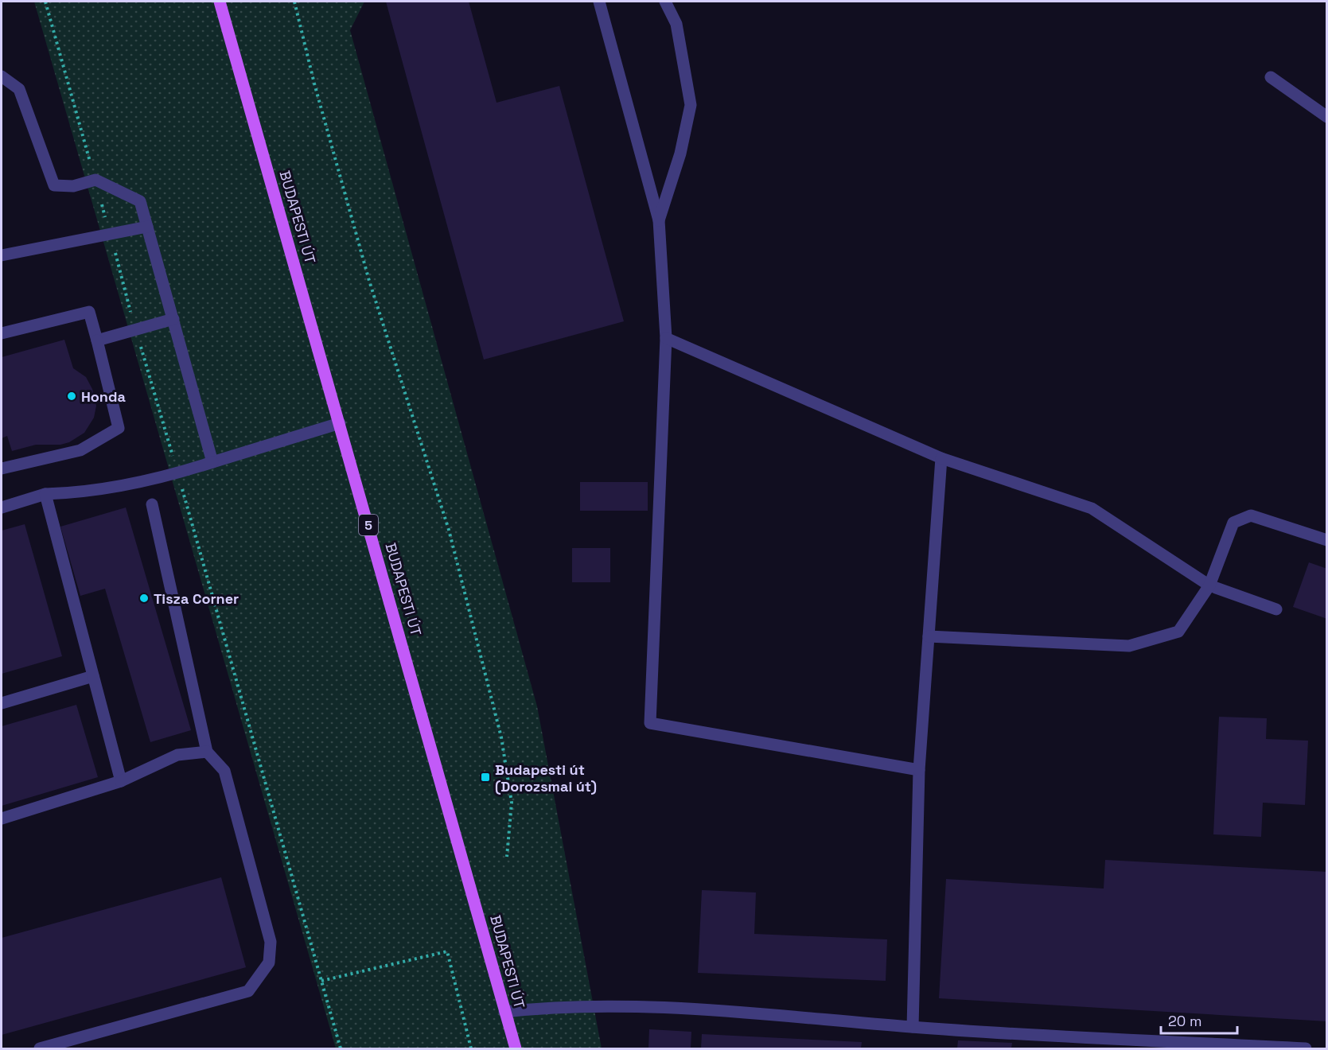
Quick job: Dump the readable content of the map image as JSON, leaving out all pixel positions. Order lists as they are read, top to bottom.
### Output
{
  "streets": {
    "main road": ["BUDAPESTI ÚT", "5"]
  },
  "places": {
    "other": ["Honda", "Tisza Corner"],
    "transit": ["Budapesti út (Dorozsmai út)"]
  },
  "scale_bar": "20 m"
}
